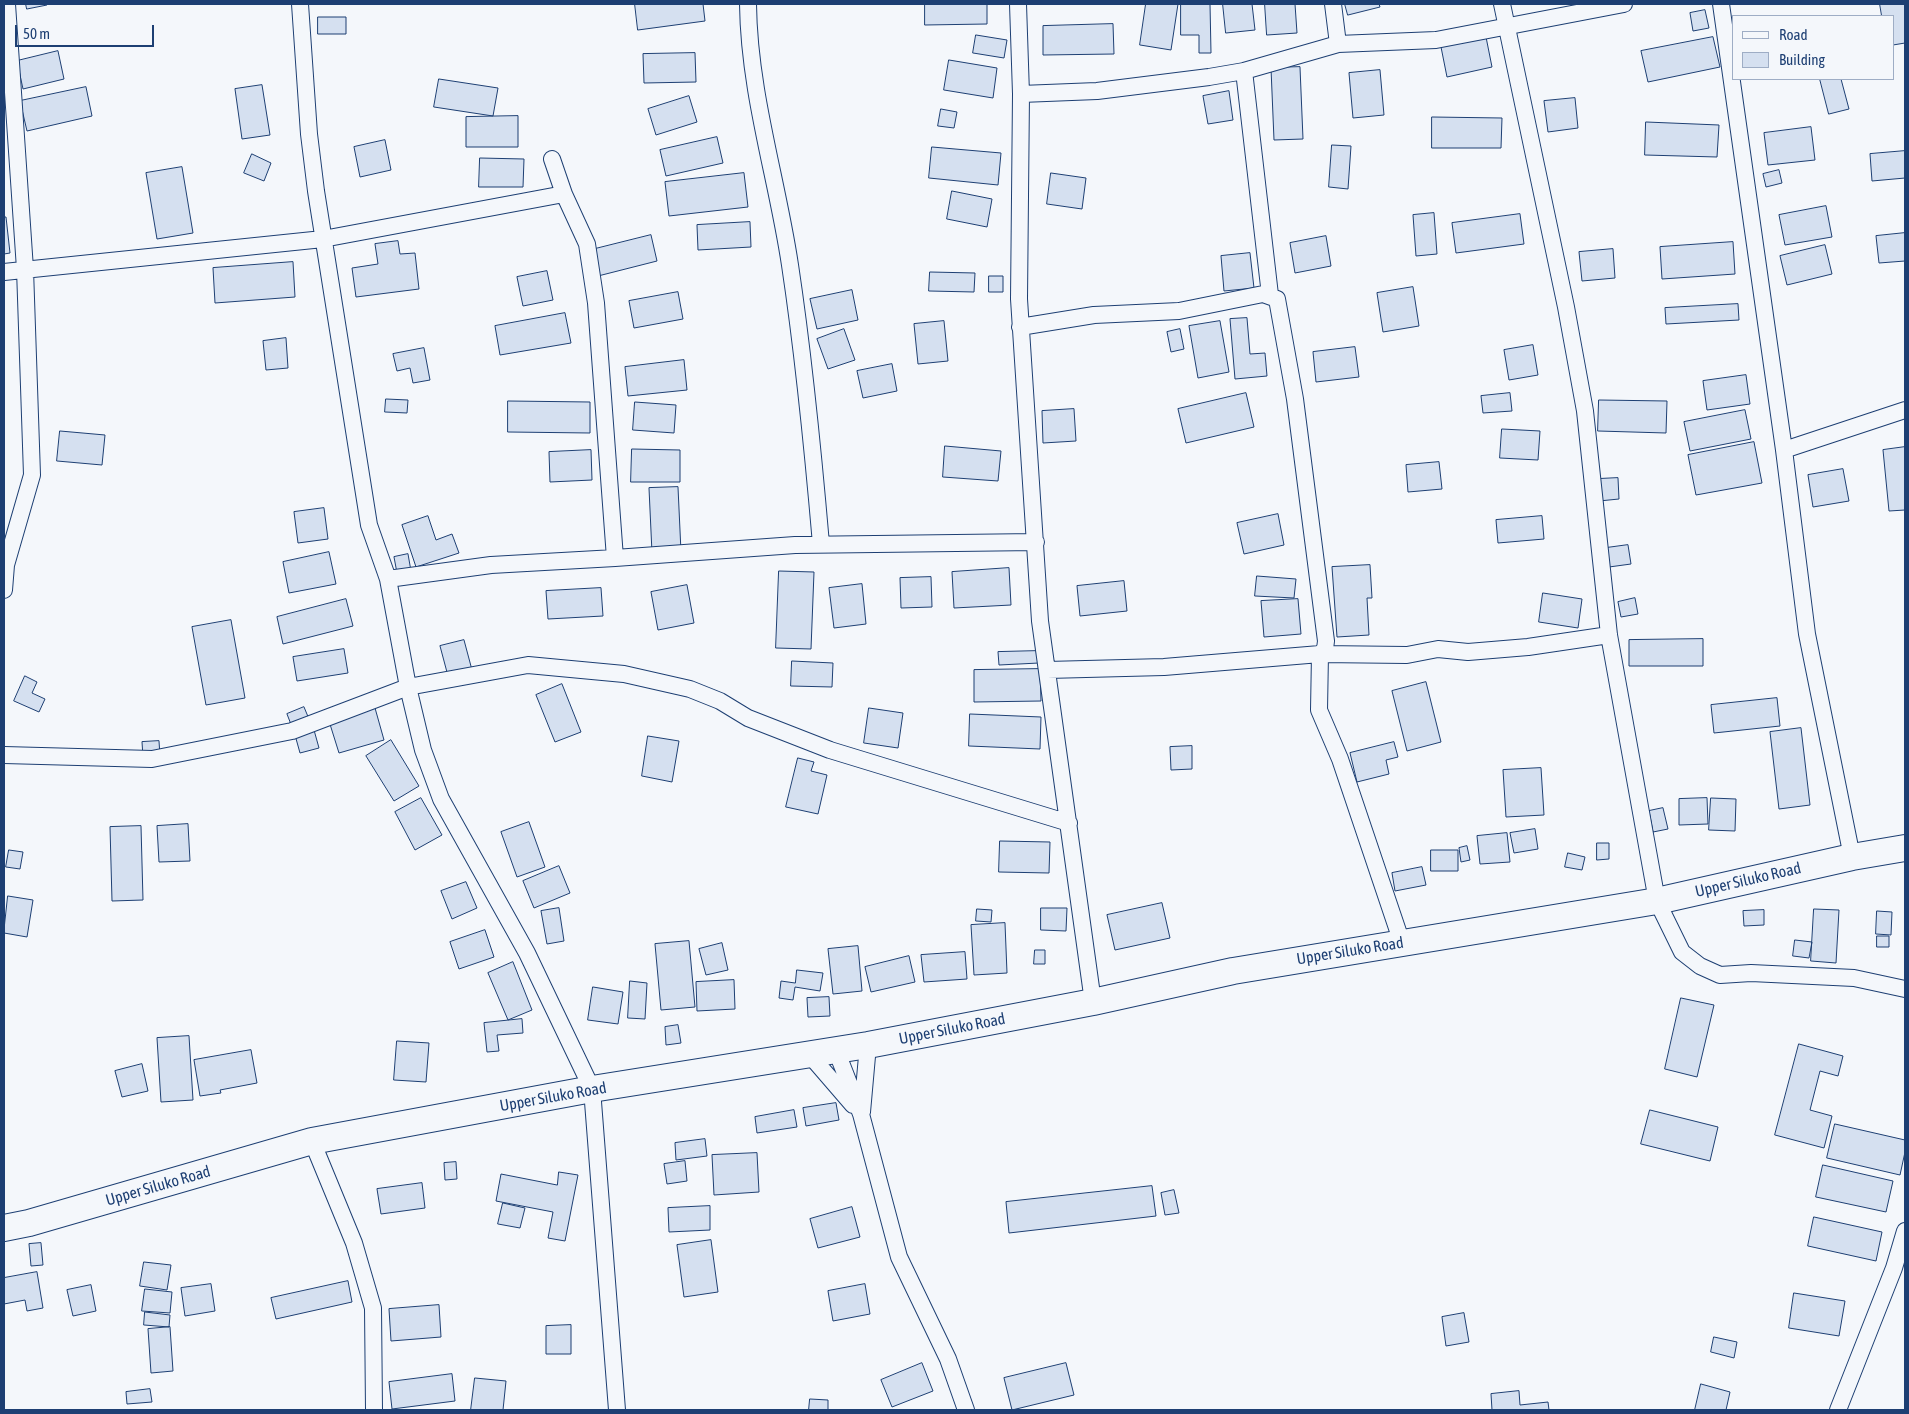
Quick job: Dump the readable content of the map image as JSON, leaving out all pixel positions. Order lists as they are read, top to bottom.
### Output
{
  "streets": {
    "main road": ["Upper Siluko Road"]
  },
  "legend": ["Road", "Building"],
  "scale_bar": "50 m"
}
